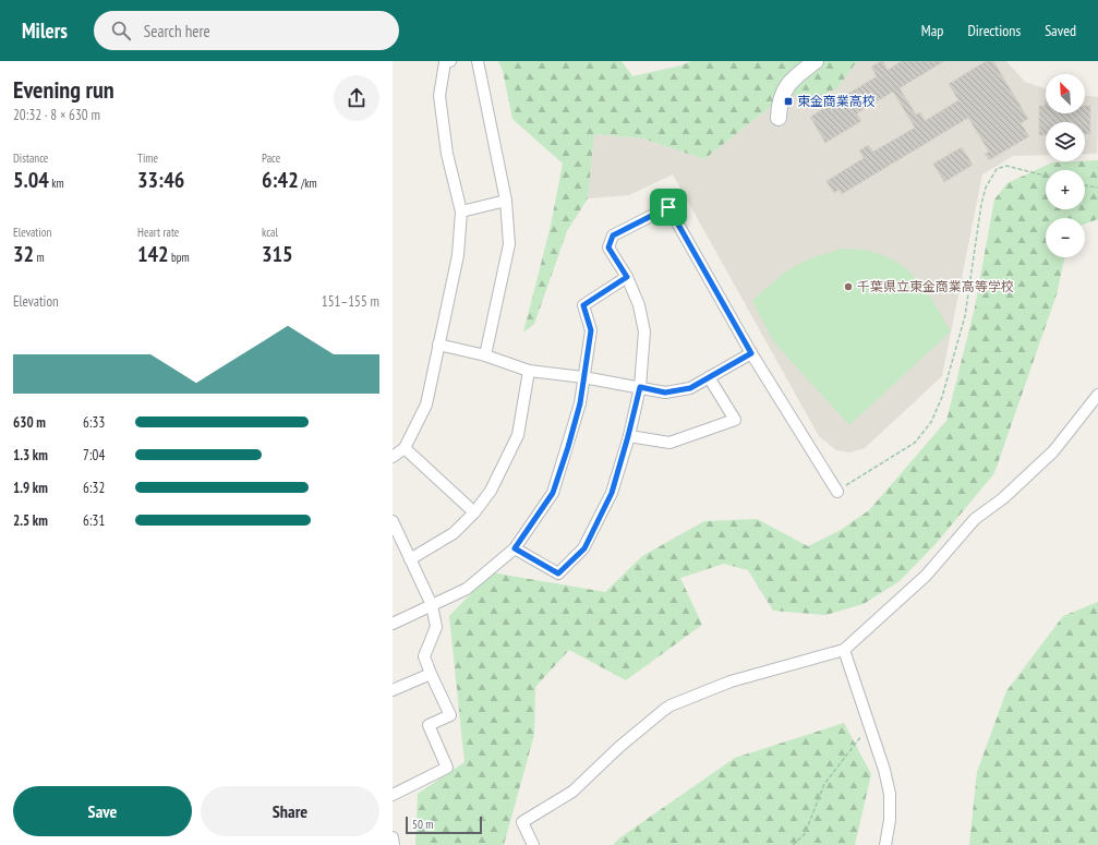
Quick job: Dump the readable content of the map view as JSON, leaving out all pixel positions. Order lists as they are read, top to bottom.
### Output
{
  "places": {
    "transit": ["東金商業高校"],
    "other": ["千葉県立東金商業高等学校"]
  },
  "scale_bar": "50 m",
  "north": "top left",
  "page": {
    "header": "Milers",
    "search": "Search here",
    "nav": ["Map", "Directions", "Saved"],
    "heading": ["Evening run", "20:32 · 8 × 630 m"],
    "map_buttons": ["+", "−"],
    "stats": [
      ["Distance", "5.04 km"],
      ["Time", "33:46"],
      ["Pace", "6:42 /km"],
      ["Elevation", "32 m"],
      ["Heart rate", "142 bpm"],
      ["kcal", "315"]
    ],
    "chart": ["Elevation", "151–155 m"],
    "list": [
      {
        "name": "630 m",
        "note": "6:33"
      },
      {
        "name": "1.3 km",
        "note": "7:04"
      },
      {
        "name": "1.9 km",
        "note": "6:32"
      },
      {
        "name": "2.5 km",
        "note": "6:31"
      }
    ],
    "buttons": ["Save", "Share"],
    "scale": "50 m"
  }
}
